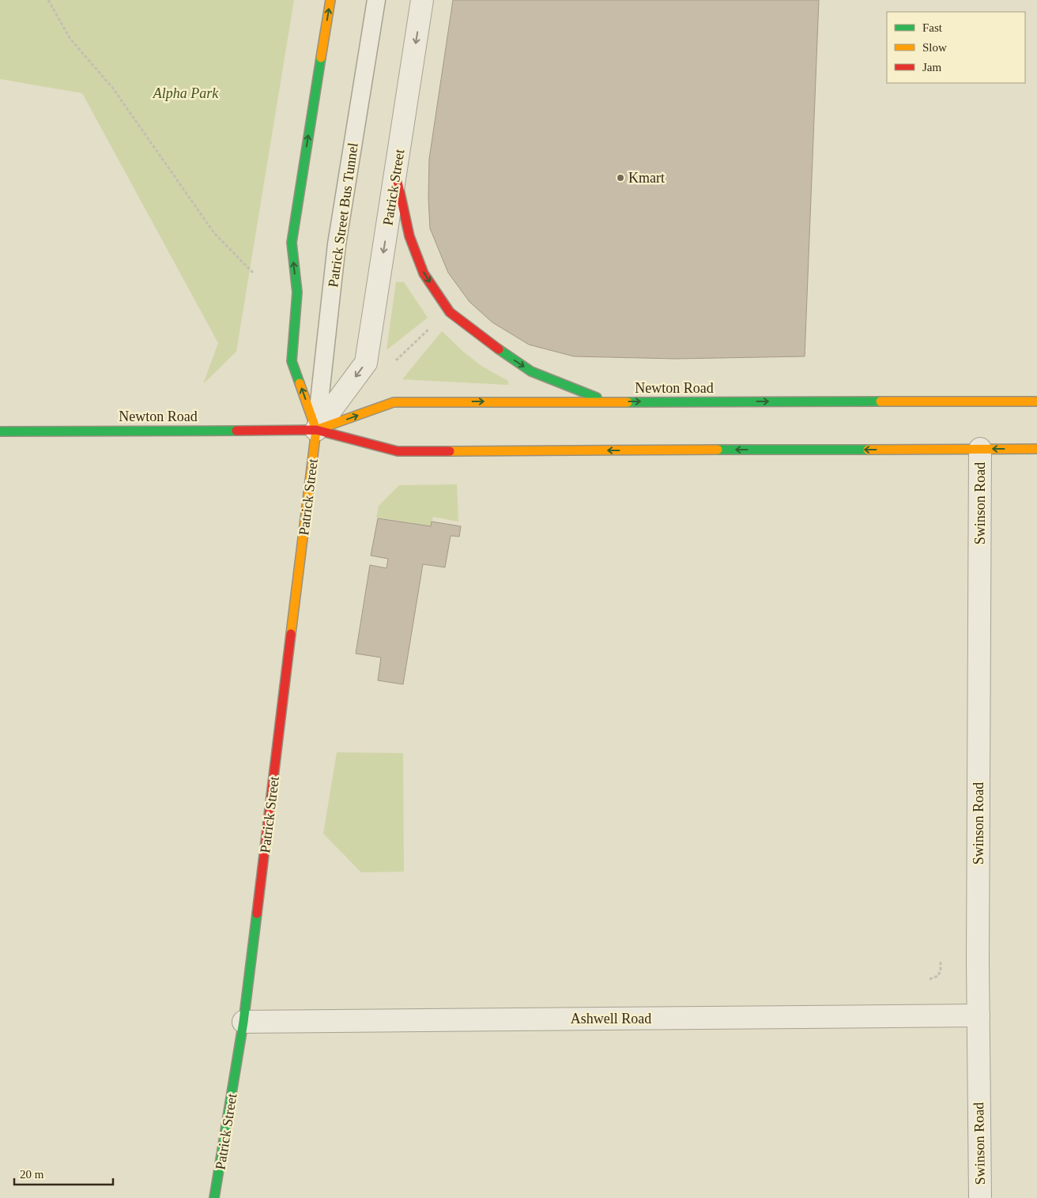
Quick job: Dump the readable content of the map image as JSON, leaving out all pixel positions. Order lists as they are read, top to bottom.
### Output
{
  "streets": {
    "main road": ["Patrick Street", "Newton Road"],
    "street": ["Swinson Road", "Ashwell Road"],
    "lane": ["Patrick Street Bus Tunnel"]
  },
  "crossings": [
    ["Patrick Street", "Patrick Street Bus Tunnel"],
    ["Patrick Street", "Newton Road"],
    ["Patrick Street", "Ashwell Road"],
    ["Patrick Street Bus Tunnel", "Newton Road"],
    ["Newton Road", "Swinson Road"],
    ["Swinson Road", "Ashwell Road"]
  ],
  "parks": ["Alpha Park"],
  "places": ["Kmart"],
  "legend": ["Fast", "Slow", "Jam"],
  "scale_bar": "20 m"
}
